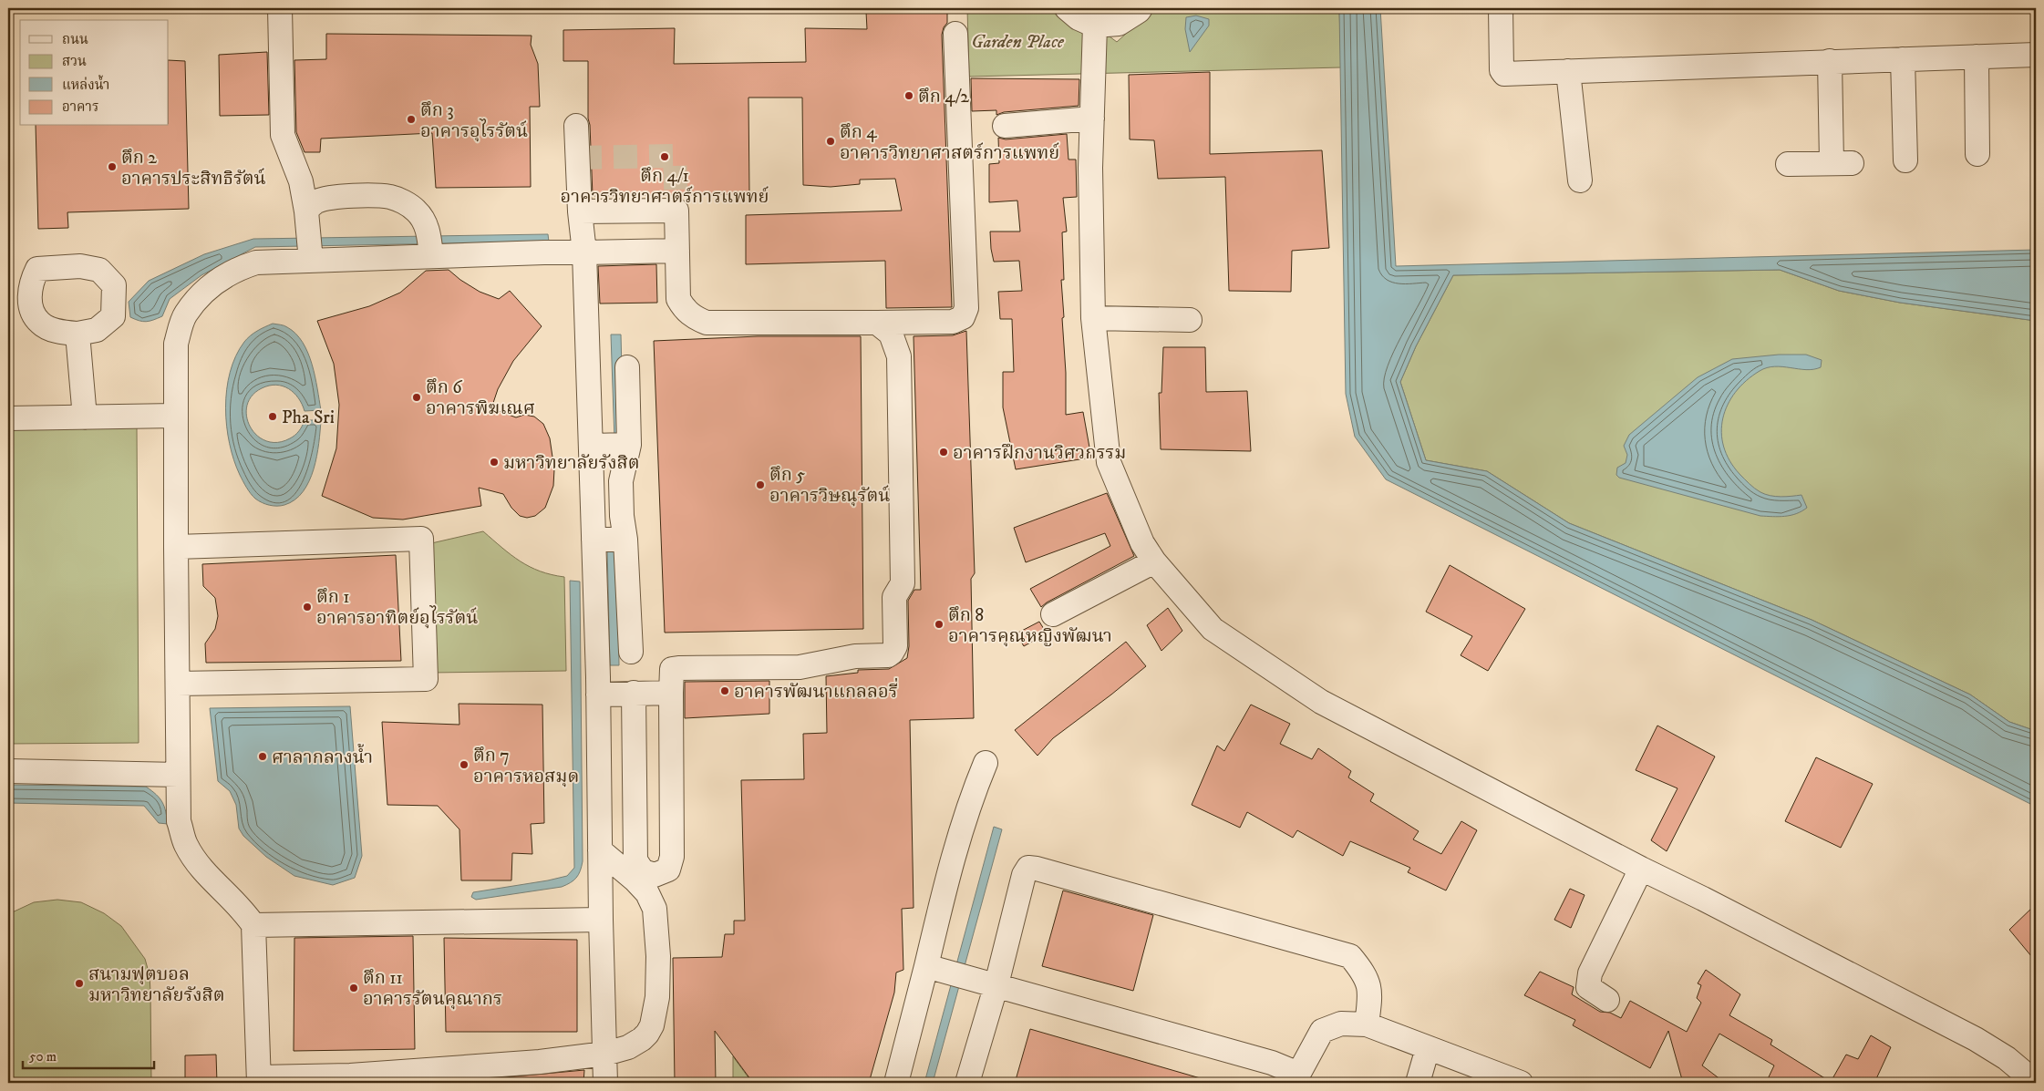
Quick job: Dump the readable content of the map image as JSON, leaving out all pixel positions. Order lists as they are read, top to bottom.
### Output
{
  "parks": ["Garden Place"],
  "places": [
    "ตึก 4/2",
    "ตึก 3 อาคารอุไรรัตน์",
    "ตึก 4 อาคารวิทยาศาสตร์การแพทย์",
    "ตึก 4/1 อาคารวิทยาศาตร์การแพทย์",
    "ตึก 2 อาคารประสิทธิรัตน์",
    "ตึก 6 อาคารพิฆเณศ",
    "Pha Sri",
    "อาคารฝึกงานวิศวกรรม",
    "มหาวิทยาลัยรังสิต",
    "ตึก 5 อาคารวิษณุรัตน์",
    "ตึก 1 อาคารอาทิตย์อุไรรัตน์",
    "ตึก 8 อาคารคุณหญิงพัฒนา",
    "อาคารพัฒนาแกลลอรี่",
    "ศาลากลางน้ำ",
    "ตึก 7 อาคารหอสมุด",
    "สนามฟุตบอล มหาวิทยาลัยรังสิต",
    "ตึก 11 อาคารรัตนคุณากร"
  ],
  "legend": [
    "ถนน",
    "สวน",
    "แหล่งน้ำ",
    "อาคาร"
  ],
  "scale_bar": "50 m"
}
